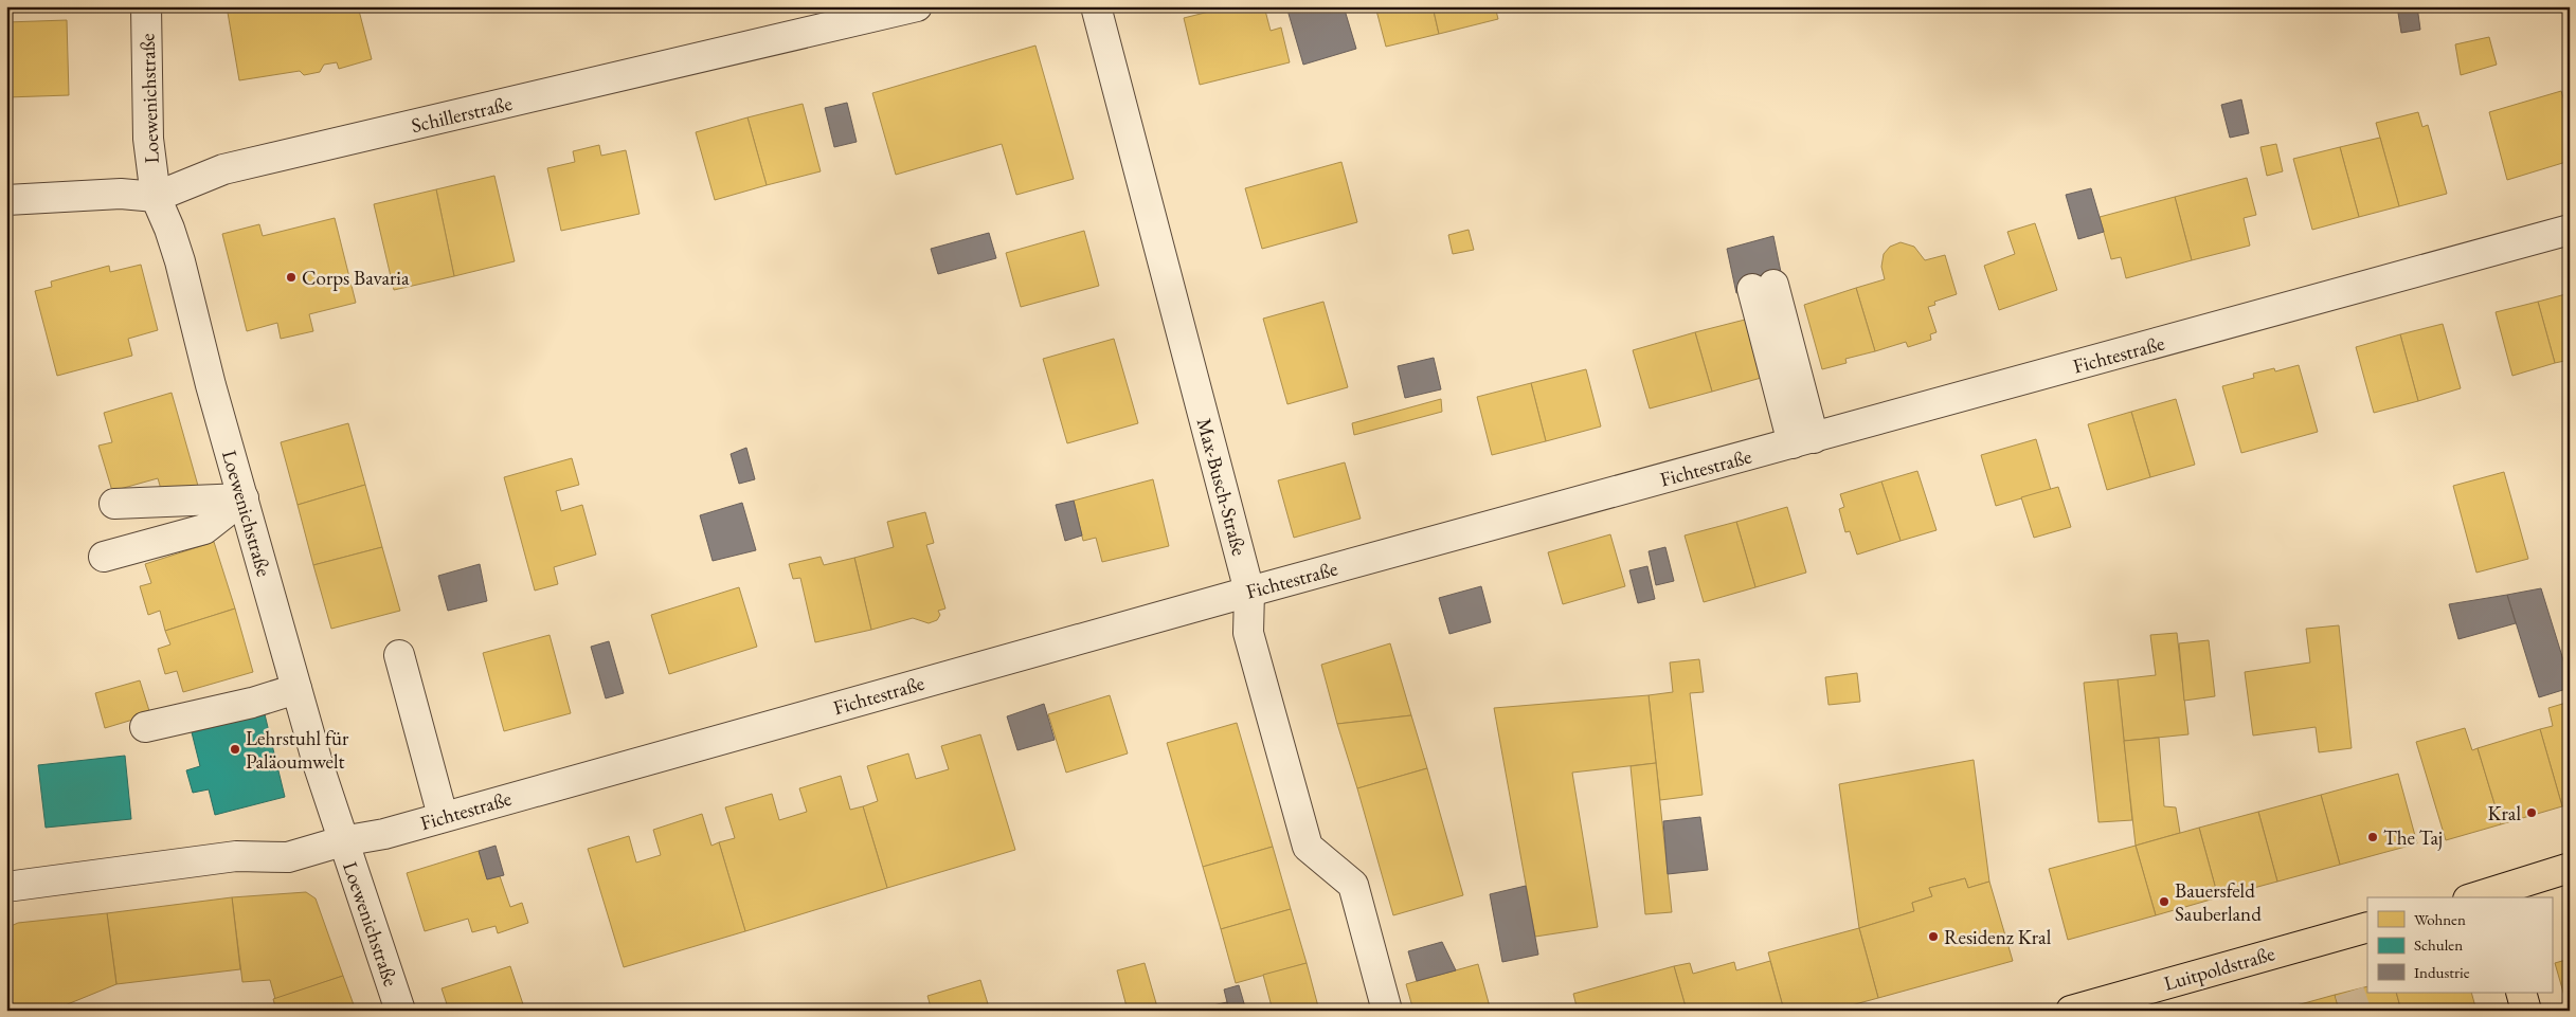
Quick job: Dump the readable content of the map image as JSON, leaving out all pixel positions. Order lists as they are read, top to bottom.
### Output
{
  "streets": {
    "main road": ["Luitpoldstraße"],
    "street": [
      "Loewenichstraße",
      "Schillerstraße",
      "Fichtestraße",
      "Max-Busch-Straße"
    ]
  },
  "crossings": [
    ["Loewenichstraße", "Schillerstraße"],
    ["Loewenichstraße", "Fichtestraße"],
    ["Fichtestraße", "Max-Busch-Straße"]
  ],
  "places": [
    "Corps Bavaria",
    "Lehrstuhl für Paläoumwelt",
    "Kral",
    "The Taj",
    "Bauersfeld Sauberland",
    "Residenz Kral"
  ],
  "legend": ["Wohnen", "Schulen", "Industrie"]
}
